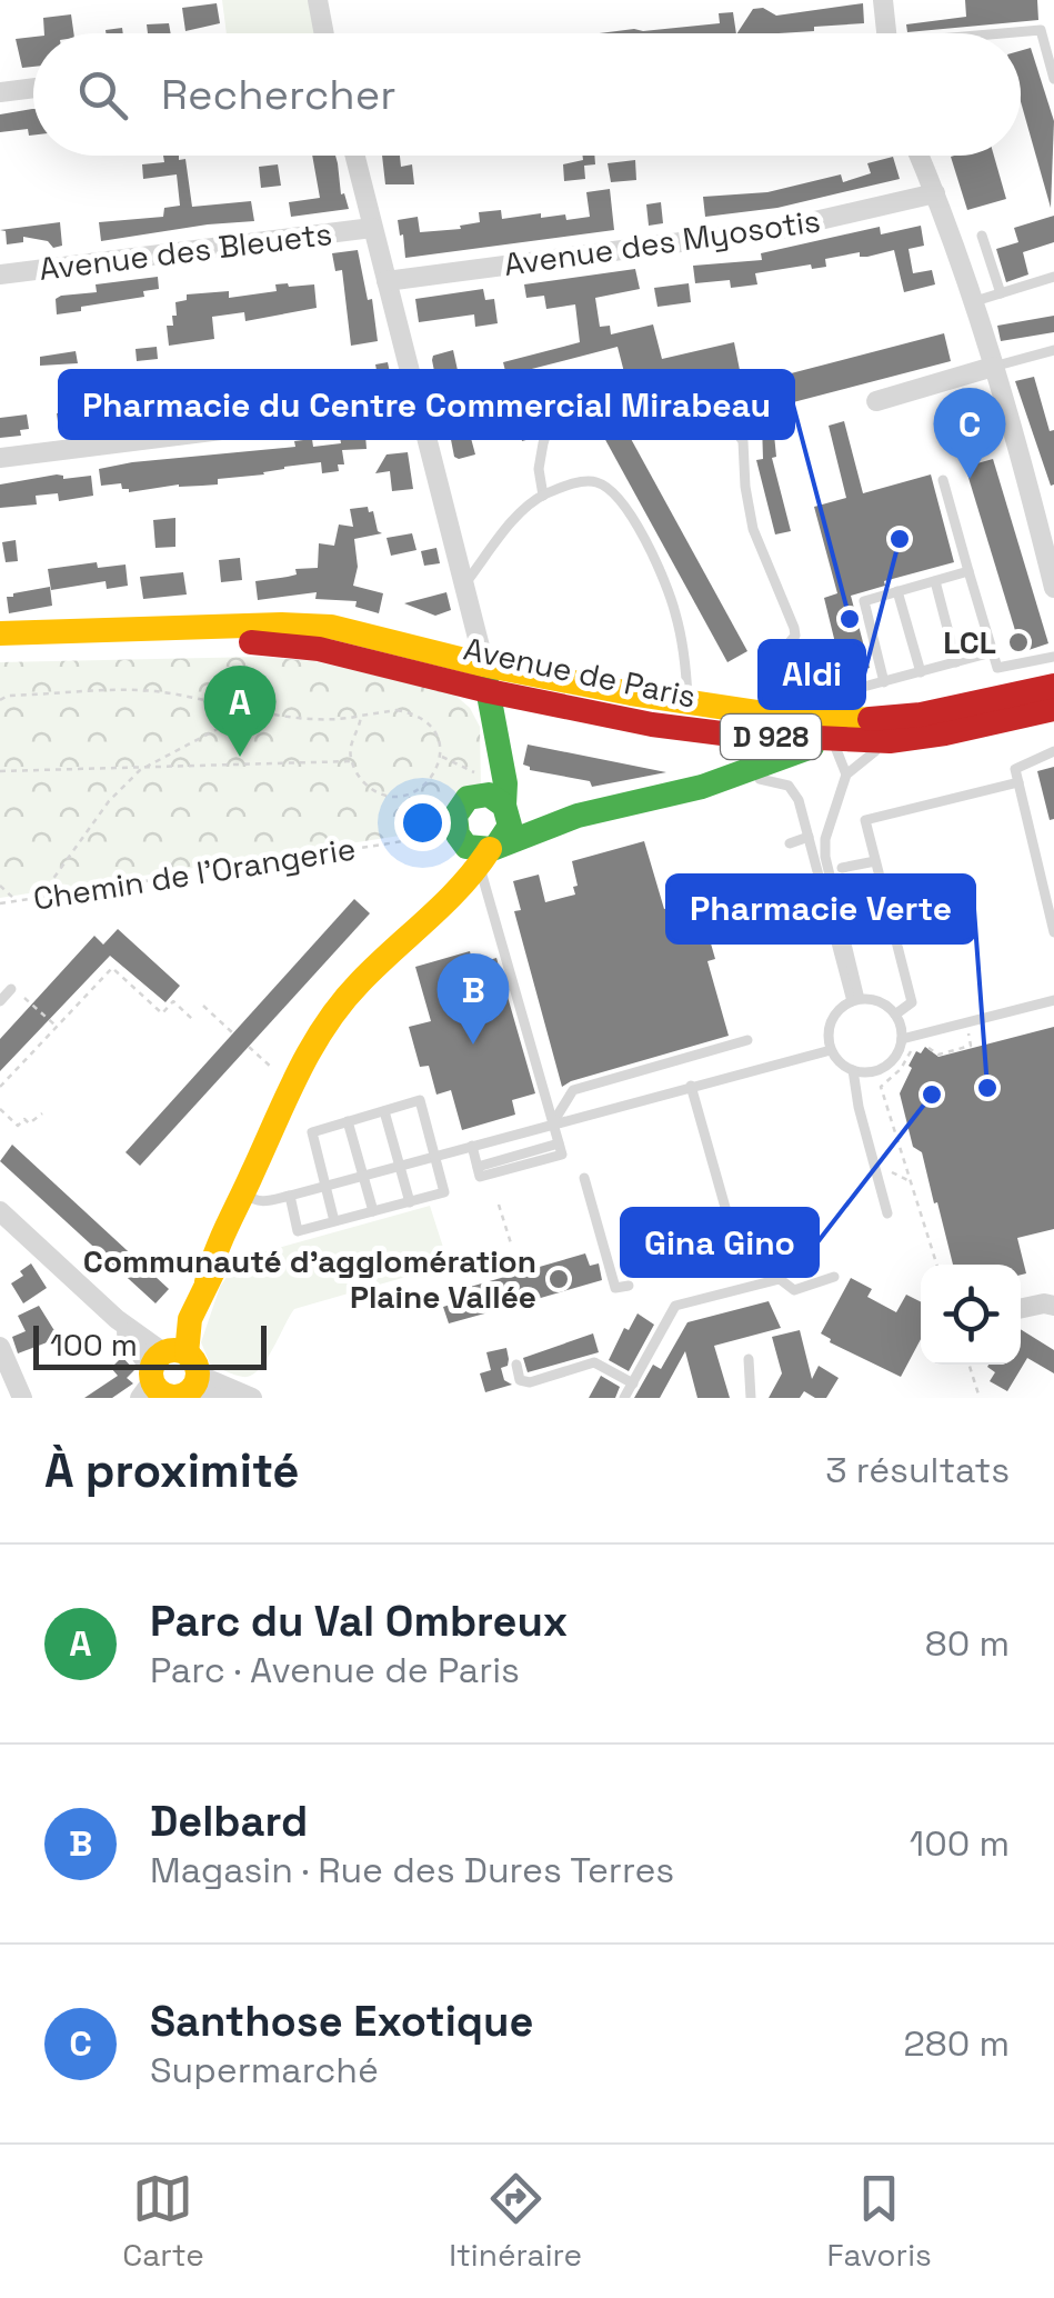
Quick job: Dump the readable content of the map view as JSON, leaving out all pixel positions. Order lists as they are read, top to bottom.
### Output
{
  "streets": {
    "main road": ["Avenue de Paris", "D 928"],
    "street": ["Avenue des Myosotis", "Avenue des Bleuets"],
    "path": ["Chemin de l'Orangerie"]
  },
  "places": [
    "Aldi",
    "Pharmacie du Centre Commercial Mirabeau",
    "LCL",
    "Pharmacie Verte",
    "Gina Gino",
    "Communauté d'agglomération Plaine Vallée"
  ],
  "scale_bar": "100 m",
  "page": {
    "search": "Rechercher",
    "pins": ["C", "A", "B"],
    "scale": "100 m",
    "heading": ["À proximité", "3 résultats"],
    "list": [
      {
        "mark": "A",
        "name": "Parc du Val Ombreux",
        "note": "Parc · Avenue de Paris",
        "value": "80 m"
      },
      {
        "mark": "B",
        "name": "Delbard",
        "note": "Magasin · Rue des Dures Terres",
        "value": "100 m"
      },
      {
        "mark": "C",
        "name": "Santhose Exotique",
        "note": "Supermarché",
        "value": "280 m"
      }
    ],
    "nav": ["Carte", "Itinéraire", "Favoris"]
  }
}
